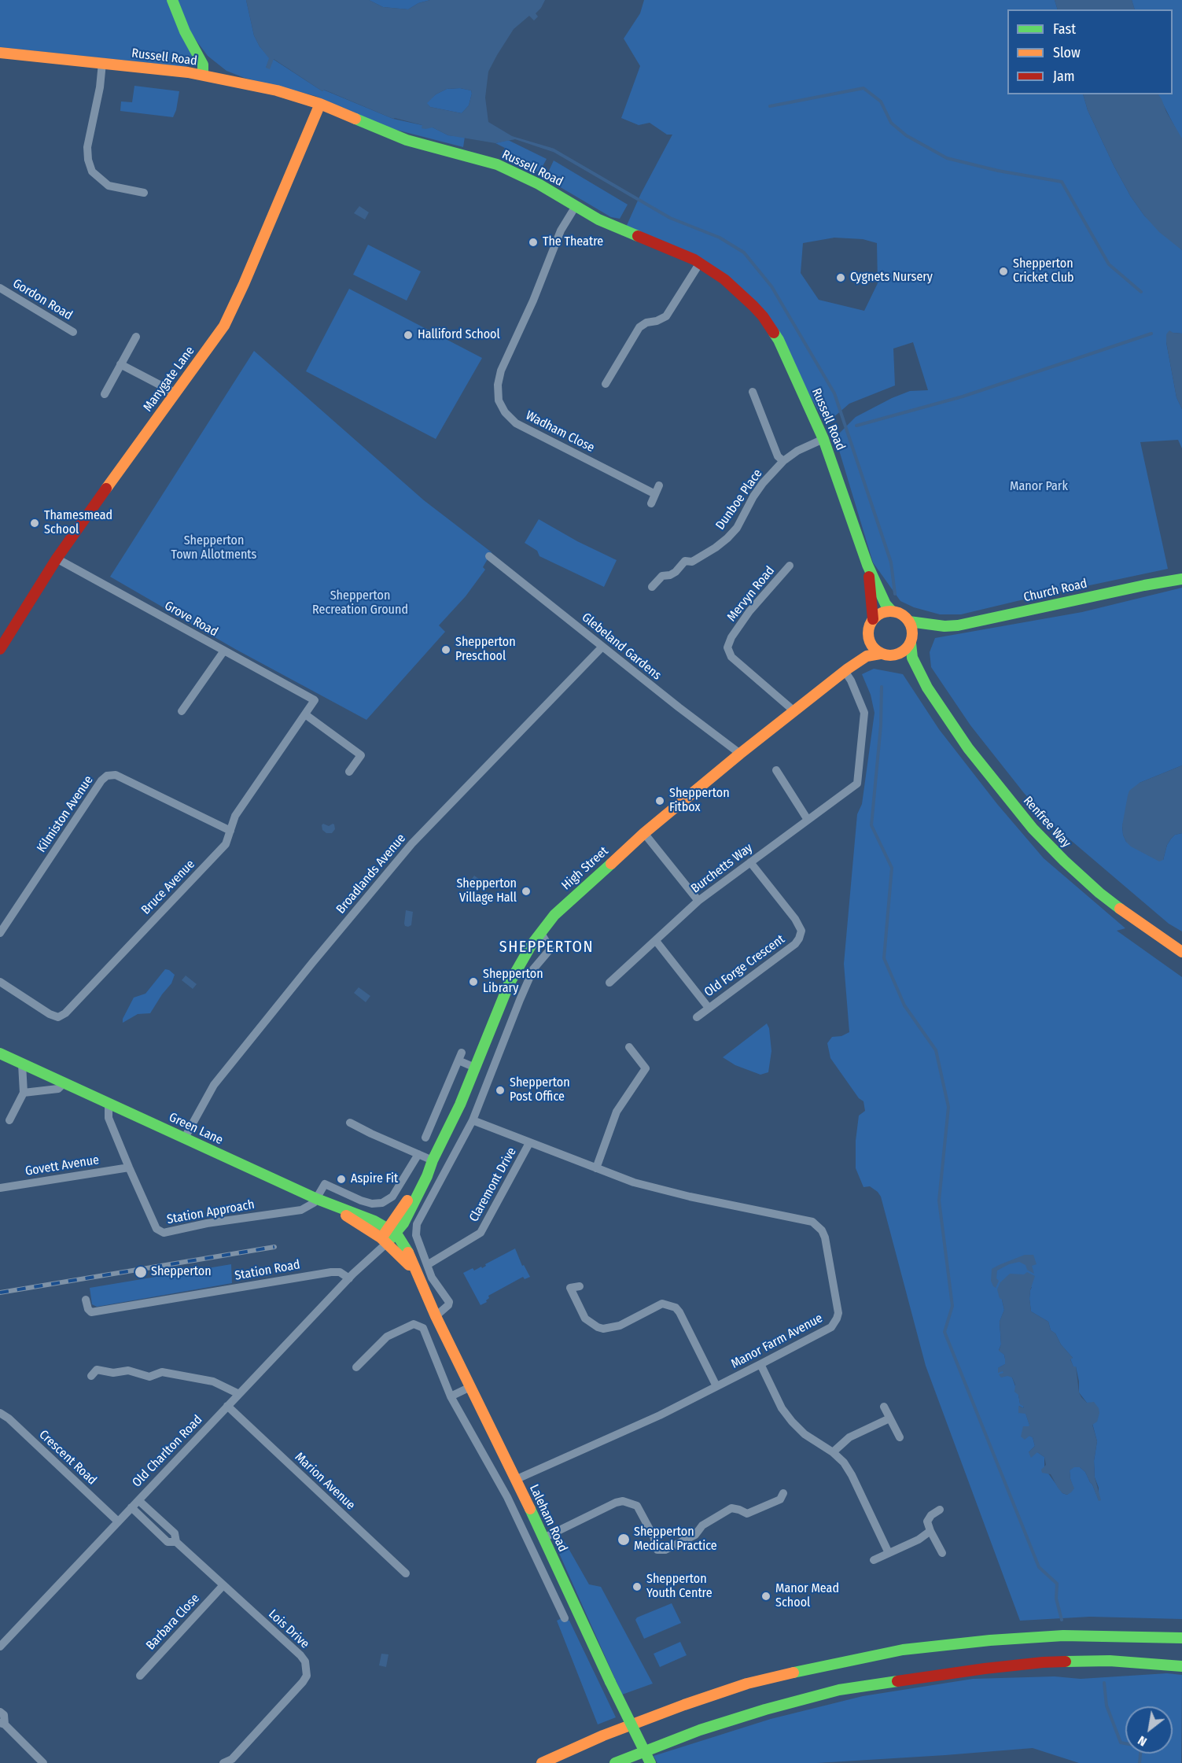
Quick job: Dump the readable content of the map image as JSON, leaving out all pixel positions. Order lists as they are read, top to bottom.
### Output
{
  "streets": {
    "main road": [
      "Russell Road",
      "Manygate Lane",
      "Church Road",
      "Renfree Way",
      "High Street",
      "Green Lane",
      "Laleham Road"
    ],
    "street": [
      "Gordon Road",
      "Wadham Close",
      "Dunboe Place",
      "Mervyn Road",
      "Grove Road",
      "Glebeland Gardens",
      "Kilmiston Avenue",
      "Burchetts Way",
      "Broadlands Avenue",
      "Bruce Avenue",
      "Old Forge Crescent",
      "Govett Avenue",
      "Claremont Drive",
      "Station Approach",
      "Station Road",
      "Manor Farm Avenue",
      "Old Charlton Road",
      "Crescent Road",
      "Marion Avenue",
      "Barbara Close",
      "Lois Drive"
    ]
  },
  "crossings": [
    ["Russell Road", "Manygate Lane"],
    ["Russell Road", "Wadham Close"],
    ["Russell Road", "Dunboe Place"],
    ["Russell Road", "Church Road"],
    ["Russell Road", "Renfree Way"],
    ["Russell Road", "High Street"],
    ["Manygate Lane", "Grove Road"],
    ["Church Road", "Renfree Way"],
    ["Church Road", "High Street"],
    ["Mervyn Road", "High Street"],
    ["Grove Road", "Bruce Avenue"],
    ["Glebeland Gardens", "High Street"],
    ["Glebeland Gardens", "Broadlands Avenue"],
    ["Kilmiston Avenue", "Bruce Avenue"],
    ["Renfree Way", "High Street"],
    ["High Street", "Burchetts Way"],
    ["High Street", "Green Lane"],
    ["High Street", "Old Charlton Road"],
    ["High Street", "Laleham Road"],
    ["Burchetts Way", "Old Forge Crescent"],
    ["Broadlands Avenue", "Green Lane"],
    ["Green Lane", "Station Approach"],
    ["Green Lane", "Old Charlton Road"],
    ["Green Lane", "Laleham Road"],
    ["Govett Avenue", "Station Approach"],
    ["Claremont Drive", "Manor Farm Avenue"],
    ["Station Road", "Old Charlton Road"],
    ["Manor Farm Avenue", "Laleham Road"],
    ["Old Charlton Road", "Crescent Road"],
    ["Old Charlton Road", "Marion Avenue"],
    ["Old Charlton Road", "Laleham Road"],
    ["Old Charlton Road", "Lois Drive"],
    ["Barbara Close", "Lois Drive"]
  ],
  "districts": ["SHEPPERTON"],
  "parks": ["Manor Park", "Shepperton Town Allotments", "Shepperton Recreation Ground"],
  "places": [
    "The Theatre",
    "Shepperton Cricket Club",
    "Cygnets Nursery",
    "Halliford School",
    "Thamesmead School",
    "Shepperton Preschool",
    "Shepperton Fitbox",
    "Shepperton Village Hall",
    "Shepperton Library",
    "Shepperton Post Office",
    "Aspire Fit",
    "Shepperton",
    "Shepperton Medical Practice",
    "Shepperton Youth Centre",
    "Manor Mead School"
  ],
  "legend": ["Fast", "Slow", "Jam"],
  "north": "bottom left"
}
